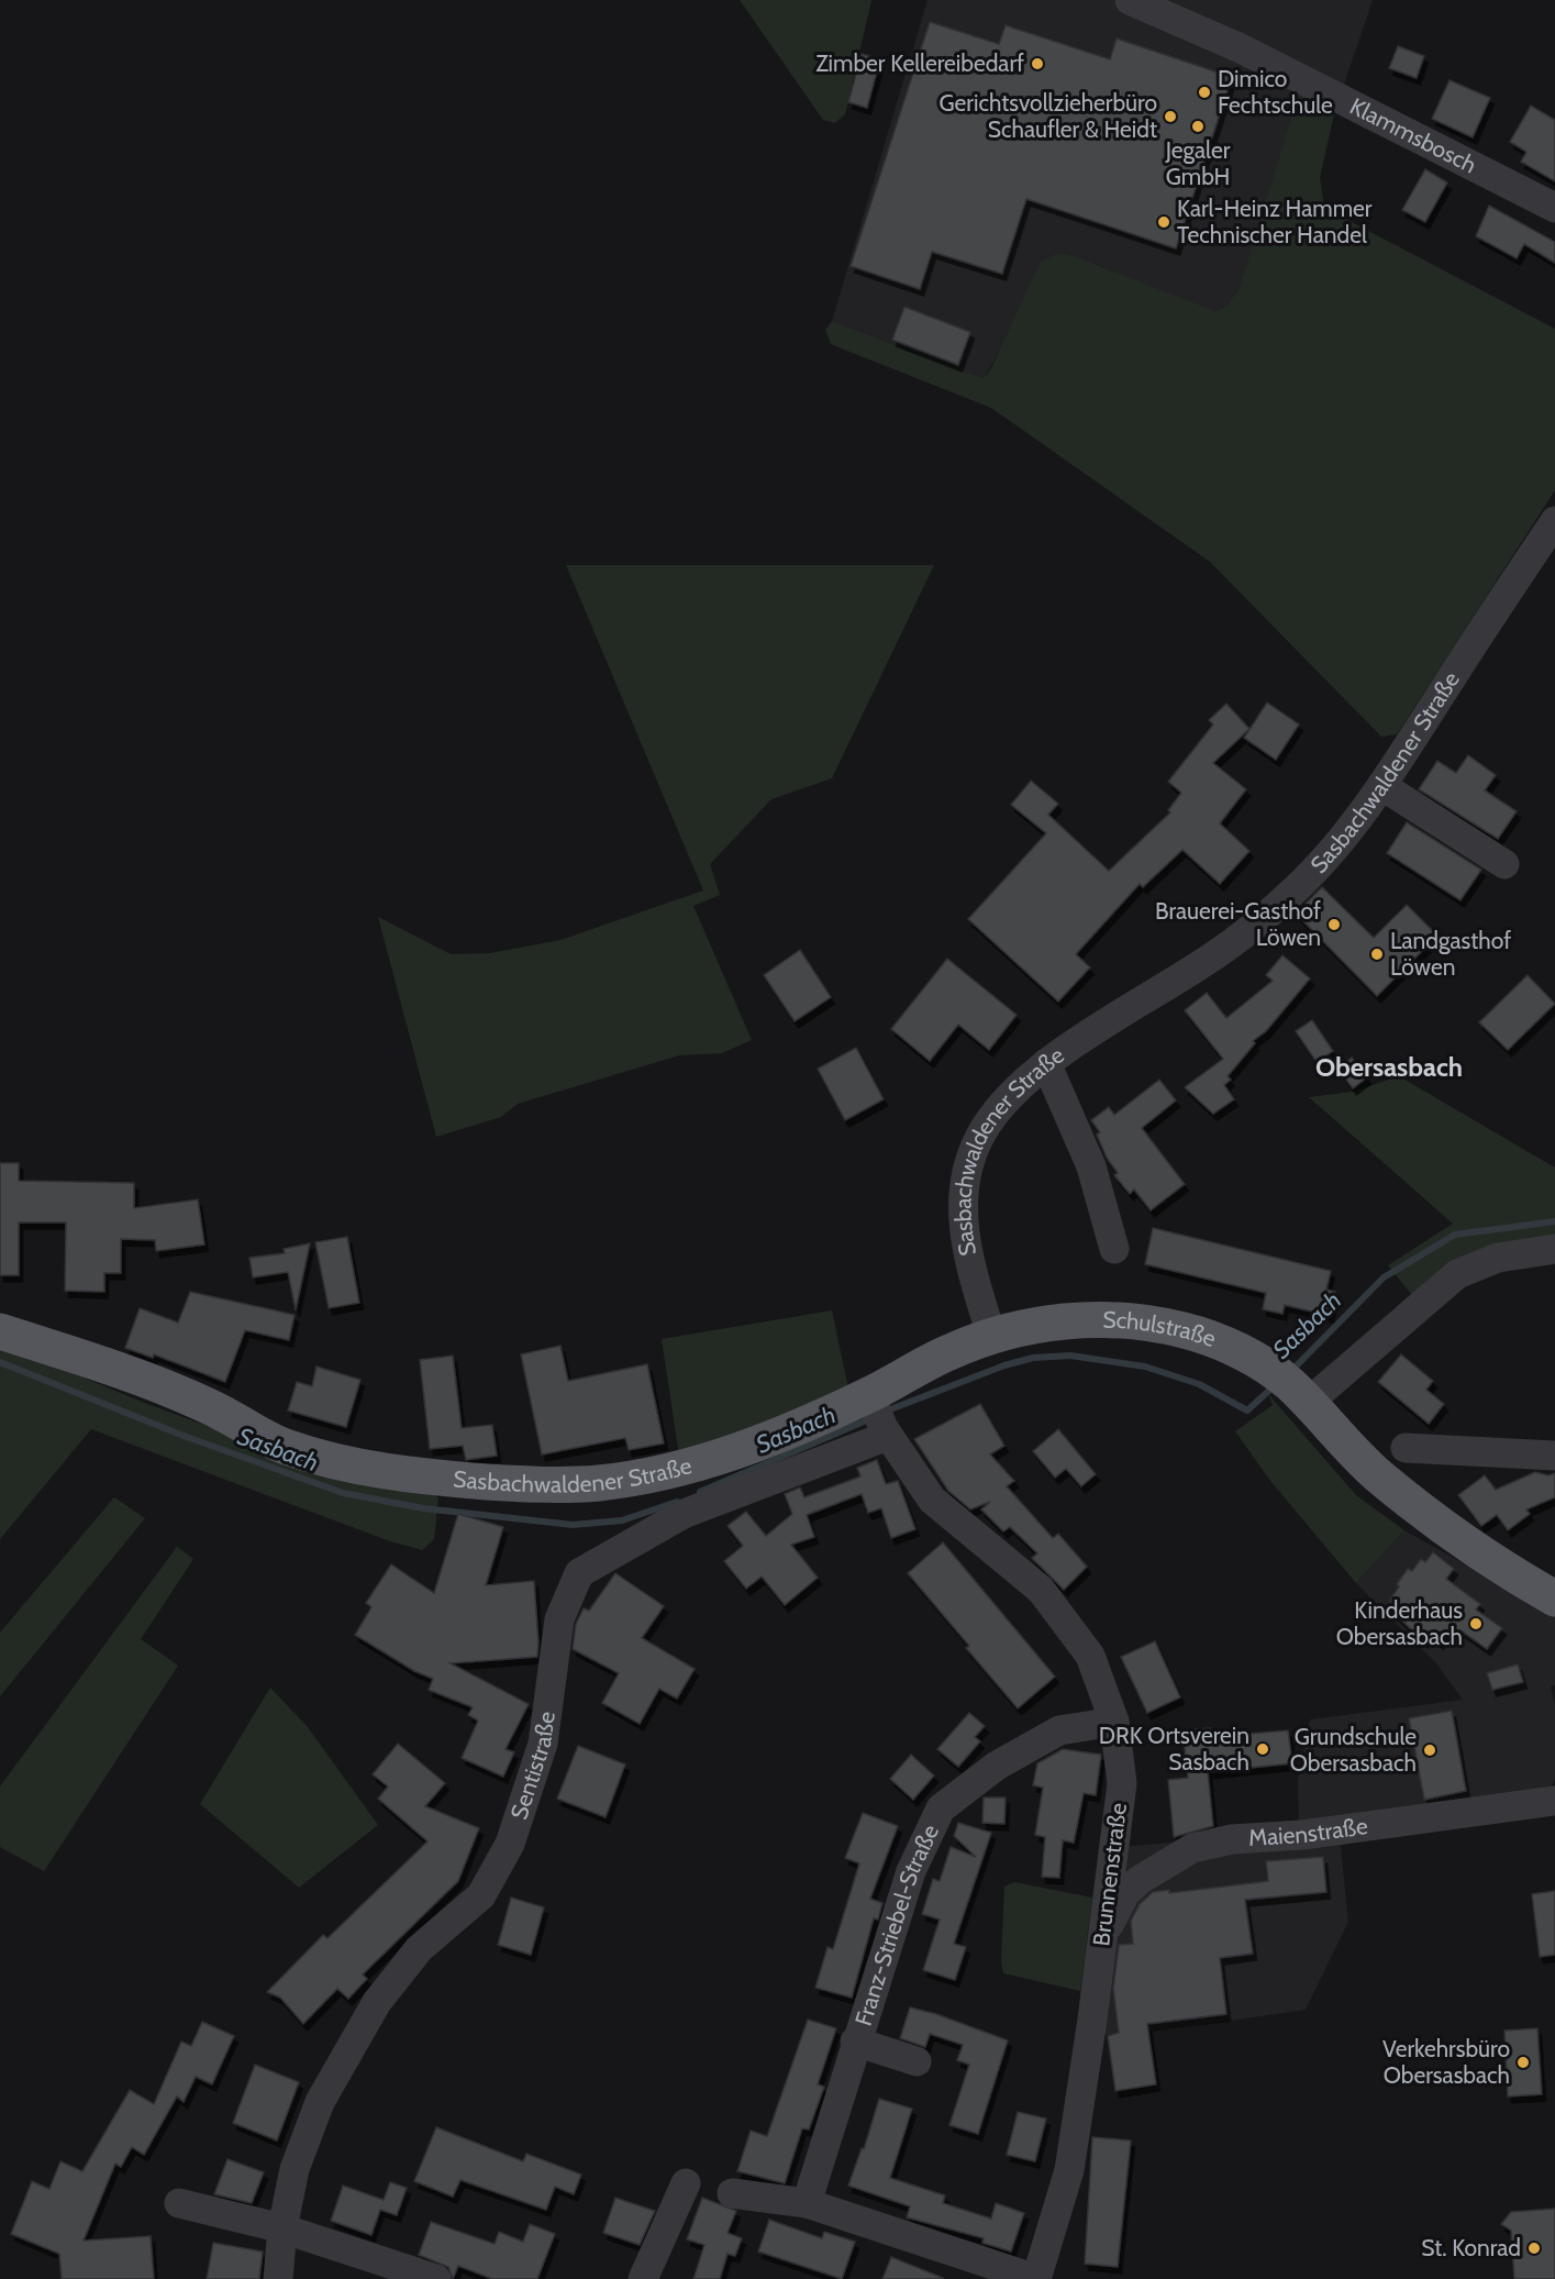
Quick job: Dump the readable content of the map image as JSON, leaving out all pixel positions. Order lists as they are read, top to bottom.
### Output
{
  "streets": {
    "main road": ["Sasbachwaldener Straße", "Schulstraße"],
    "street": [
      "Klammsbosch",
      "Sentistraße",
      "Maienstraße",
      "Brunnenstraße",
      "Franz-Striebel-Straße"
    ]
  },
  "crossings": [
    ["Sasbachwaldener Straße", "Schulstraße"],
    ["Sasbachwaldener Straße", "Sentistraße"],
    ["Sasbachwaldener Straße", "Brunnenstraße"],
    ["Sentistraße", "Brunnenstraße"],
    ["Maienstraße", "Brunnenstraße"],
    ["Brunnenstraße", "Franz-Striebel-Straße"]
  ],
  "districts": ["Obersasbach"],
  "water": ["Sasbach"],
  "places": [
    "Zimber Kellereibedarf",
    "Dimico Fechtschule",
    "Gerichtsvollzieherbüro Schaufler & Heidt",
    "Jegaler GmbH",
    "Karl-Heinz Hammer Technischer Handel",
    "Brauerei-Gasthof Löwen",
    "Landgasthof Löwen",
    "Kinderhaus Obersasbach",
    "DRK Ortsverein Sasbach",
    "Grundschule Obersasbach",
    "Verkehrsbüro Obersasbach",
    "St. Konrad"
  ]
}
